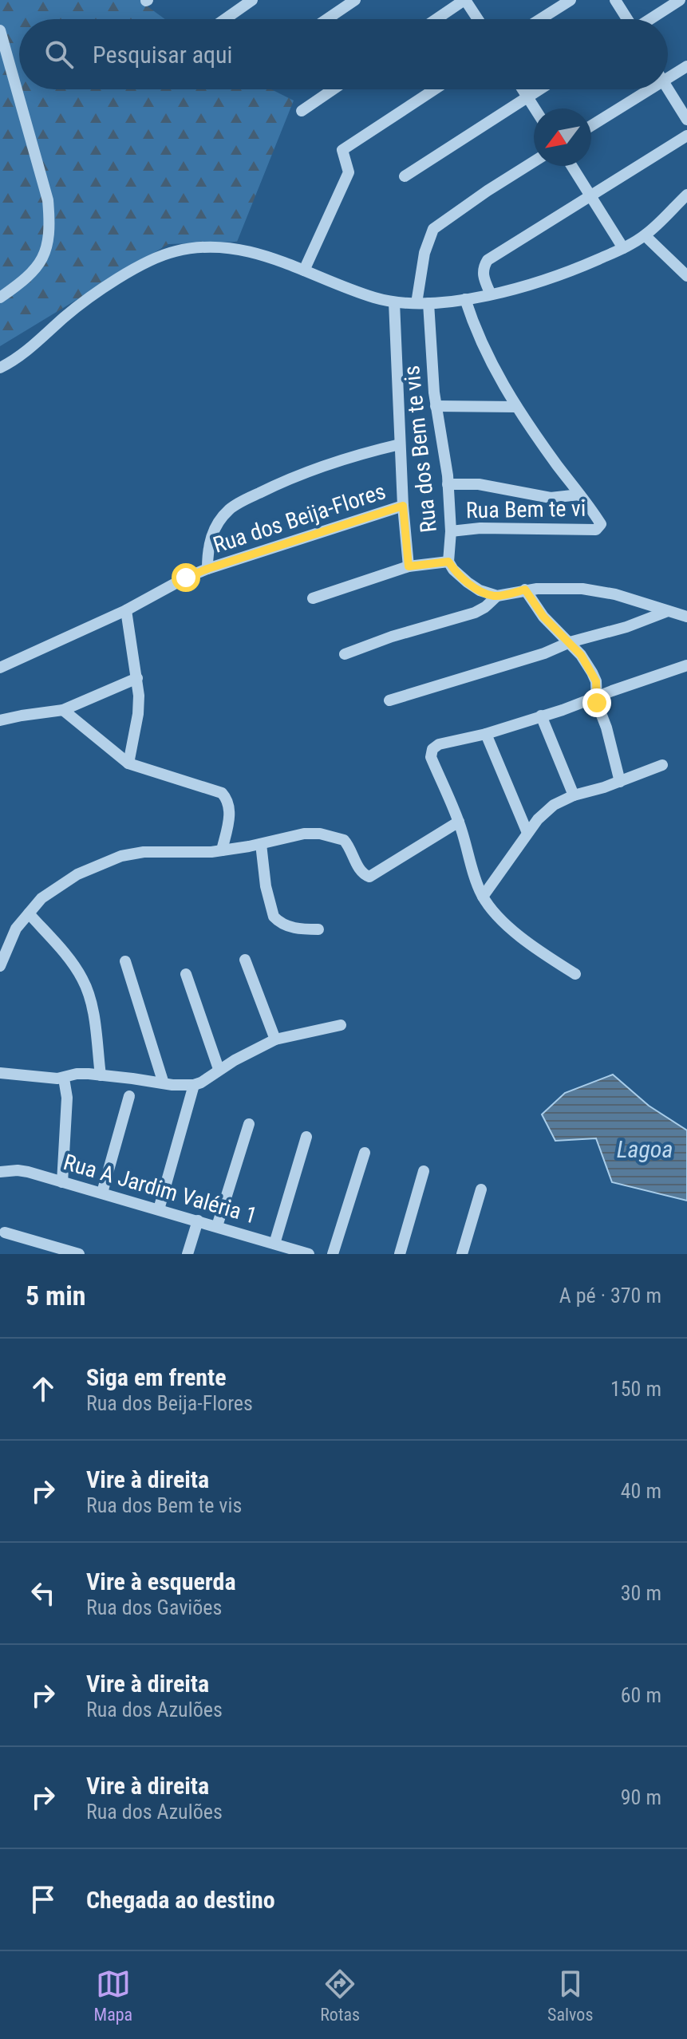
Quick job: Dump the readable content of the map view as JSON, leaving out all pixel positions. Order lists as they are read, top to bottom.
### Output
{
  "streets": {
    "street": [
      "Rua dos Bem te vis",
      "Rua Bem te vi",
      "Rua dos Beija-Flores",
      "Rua A Jardim Valéria 1"
    ]
  },
  "crossings": [
    ["Rua dos Bem te vis", "Rua Bem te vi"],
    ["Rua dos Bem te vis", "Rua dos Beija-Flores"]
  ],
  "water": ["Lagoa"],
  "north": "bottom left",
  "page": {
    "search": "Pesquisar aqui",
    "heading": ["5 min", "A pé · 370 m"],
    "list": [
      ["Siga em frente", "Rua dos Beija-Flores", "150 m"],
      ["Vire à direita", "Rua dos Bem te vis", "40 m"],
      ["Vire à esquerda", "Rua dos Gaviões", "30 m"],
      ["Vire à direita", "Rua dos Azulões", "60 m"],
      ["Vire à direita", "Rua dos Azulões", "90 m"],
      "Chegada ao destino"
    ],
    "nav": ["Mapa", "Rotas", "Salvos"]
  }
}
